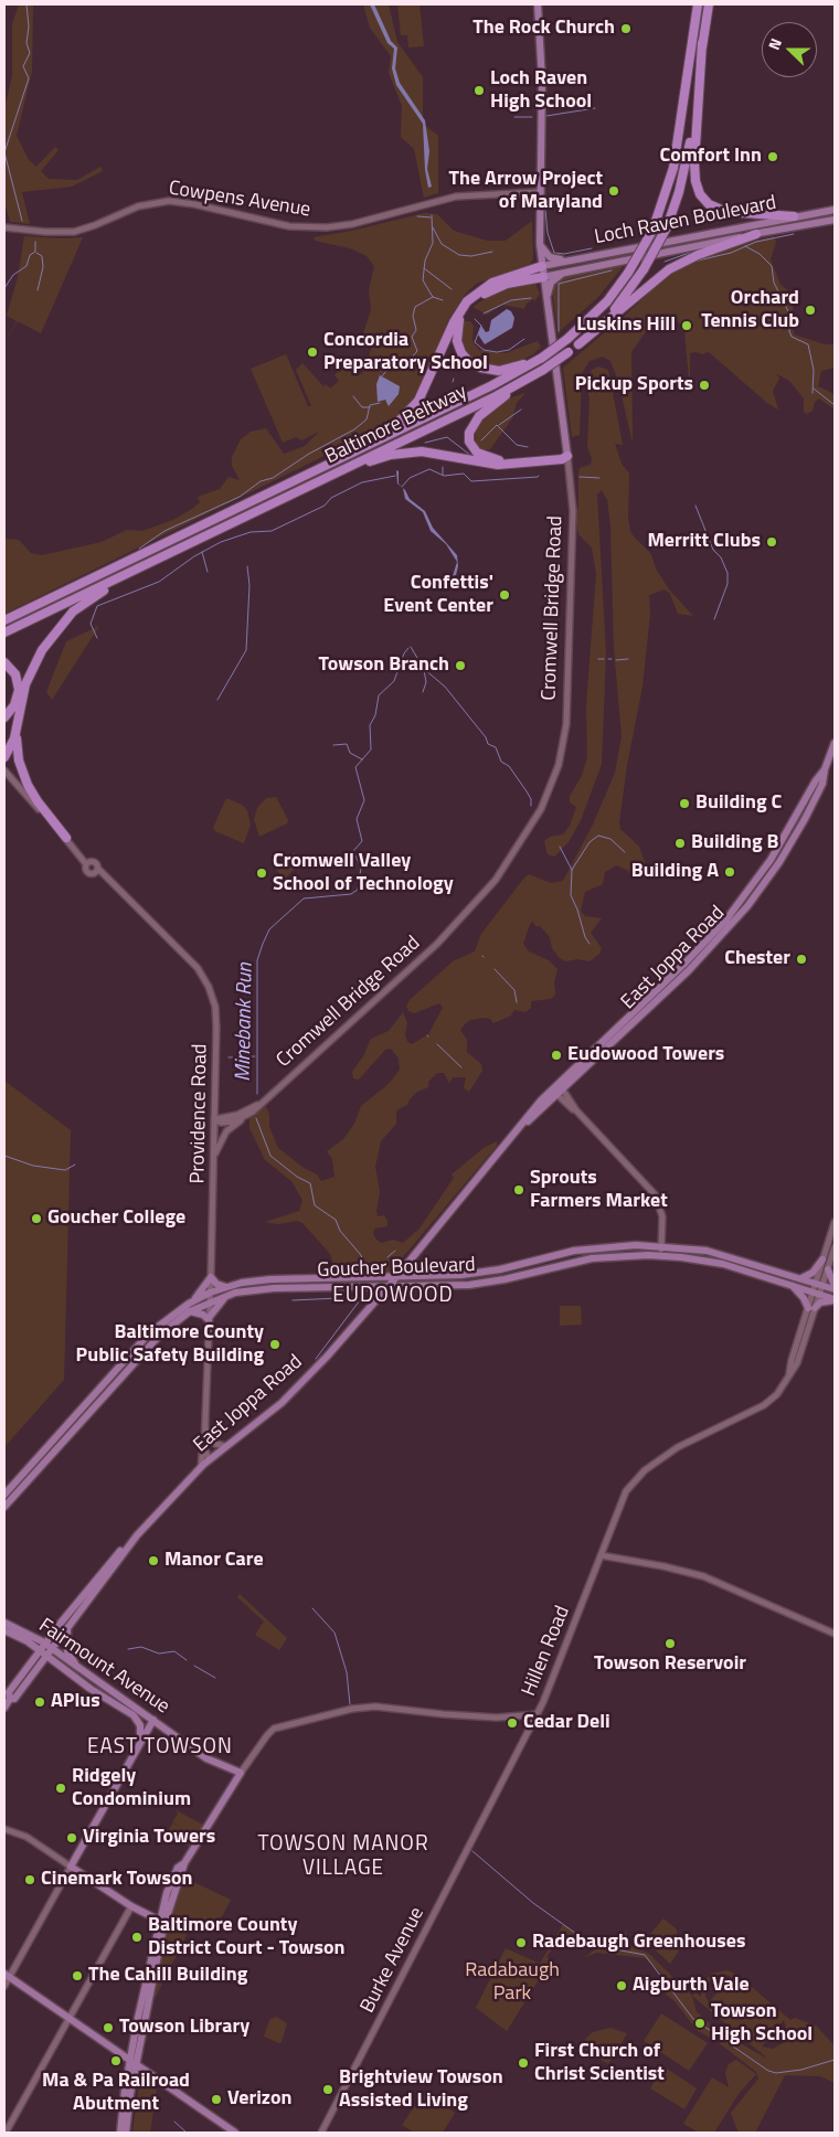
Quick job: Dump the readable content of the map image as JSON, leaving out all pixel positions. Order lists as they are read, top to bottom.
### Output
{
  "streets": {
    "highway": ["Baltimore Beltway"],
    "main road": [
      "Loch Raven Boulevard",
      "Cromwell Bridge Road",
      "East Joppa Road",
      "Goucher Boulevard",
      "Fairmount Avenue"
    ],
    "street": [
      "Cowpens Avenue",
      "Providence Road",
      "Hillen Road",
      "Burke Avenue"
    ]
  },
  "crossings": [
    ["Cowpens Avenue", "Cromwell Bridge Road"],
    ["Loch Raven Boulevard", "Cromwell Bridge Road"],
    ["Cromwell Bridge Road", "Providence Road"],
    ["East Joppa Road", "Providence Road"],
    ["East Joppa Road", "Goucher Boulevard"],
    ["East Joppa Road", "Fairmount Avenue"],
    ["Providence Road", "Goucher Boulevard"],
    ["Goucher Boulevard", "Hillen Road"],
    ["Hillen Road", "Fairmount Avenue"],
    ["Hillen Road", "Burke Avenue"]
  ],
  "districts": ["EUDOWOOD", "EAST TOWSON", "TOWSON MANOR VILLAGE"],
  "water": ["Minebank Run"],
  "parks": ["Radabaugh Park"],
  "places": [
    "The Rock Church",
    "Loch Raven High School",
    "Comfort Inn",
    "The Arrow Project of Maryland",
    "Orchard Tennis Club",
    "Luskins Hill",
    "Concordia Preparatory School",
    "Pickup Sports",
    "Merritt Clubs",
    "Confettis' Event Center",
    "Towson Branch",
    "Building C",
    "Building B",
    "Building A",
    "Cromwell Valley School of Technology",
    "Chester",
    "Eudowood Towers",
    "Sprouts Farmers Market",
    "Goucher College",
    "Baltimore County Public Safety Building",
    "Manor Care",
    "Towson Reservoir",
    "APlus",
    "Cedar Deli",
    "Ridgely Condominium",
    "Virginia Towers",
    "Cinemark Towson",
    "Baltimore County District Court - Towson",
    "Radebaugh Greenhouses",
    "The Cahill Building",
    "Aigburth Vale",
    "Towson High School",
    "Towson Library",
    "Ma & Pa Railroad Abutment",
    "First Church of Christ Scientist",
    "Brightview Towson Assisted Living",
    "Verizon"
  ],
  "north": "left"
}
